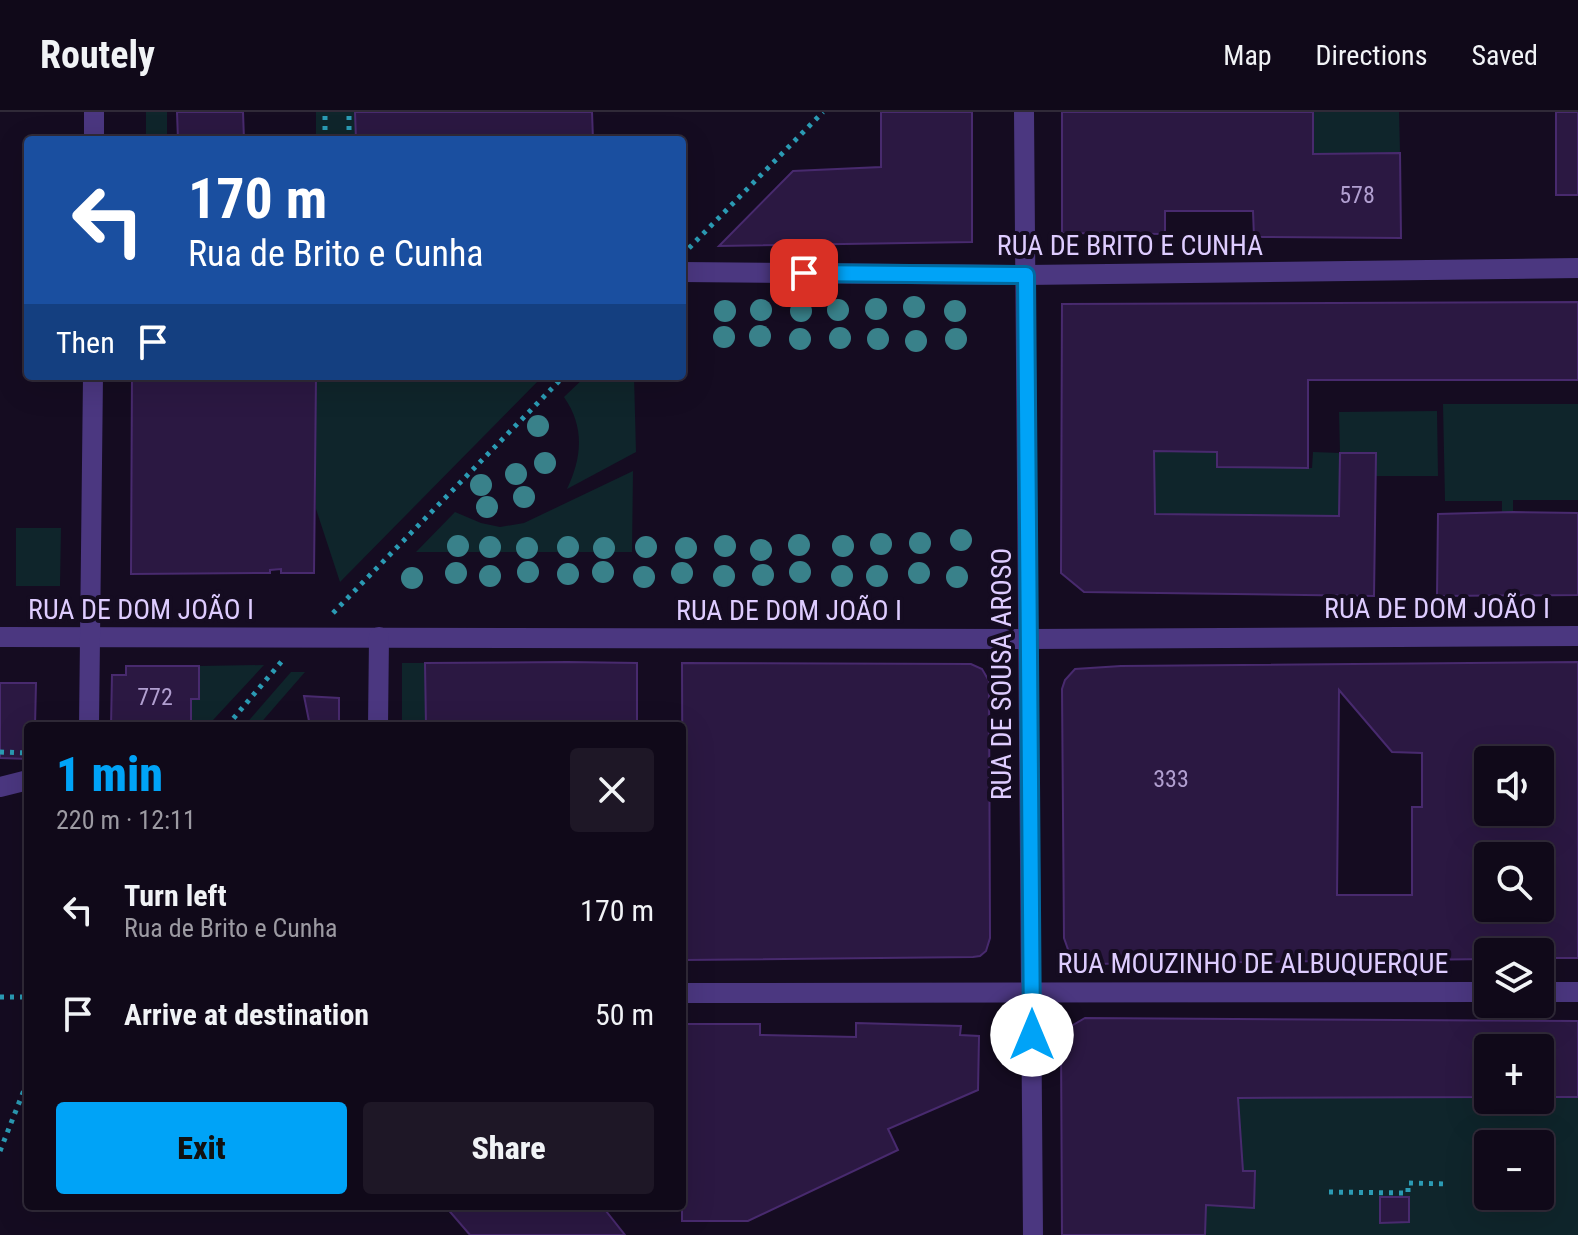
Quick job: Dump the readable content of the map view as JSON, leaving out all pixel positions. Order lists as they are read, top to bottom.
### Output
{
  "streets": {
    "street": [
      "RUA DE BRITO E CUNHA",
      "RUA DE DOM JOÃO I",
      "RUA DE SOUSA AROSO",
      "RUA MOUZINHO DE ALBUQUERQUE"
    ]
  },
  "crossings": [
    ["RUA DE BRITO E CUNHA", "RUA DE SOUSA AROSO"],
    ["RUA DE DOM JOÃO I", "RUA DE SOUSA AROSO"],
    ["RUA DE SOUSA AROSO", "RUA MOUZINHO DE ALBUQUERQUE"]
  ],
  "house_numbers": ["578", "772", "333"],
  "page": {
    "header": "Routely",
    "nav": ["Map", "Directions", "Saved"],
    "turn": ["170 m", "Rua de Brito e Cunha"],
    "then": "Then",
    "heading": ["1 min", "220 m · 12:11"],
    "map_buttons": ["+", "−"],
    "list": [
      {
        "name": "Turn left",
        "note": "Rua de Brito e Cunha",
        "value": "170 m"
      },
      {
        "name": "Arrive at destination",
        "value": "50 m"
      }
    ],
    "buttons": ["Exit", "Share"]
  }
}
